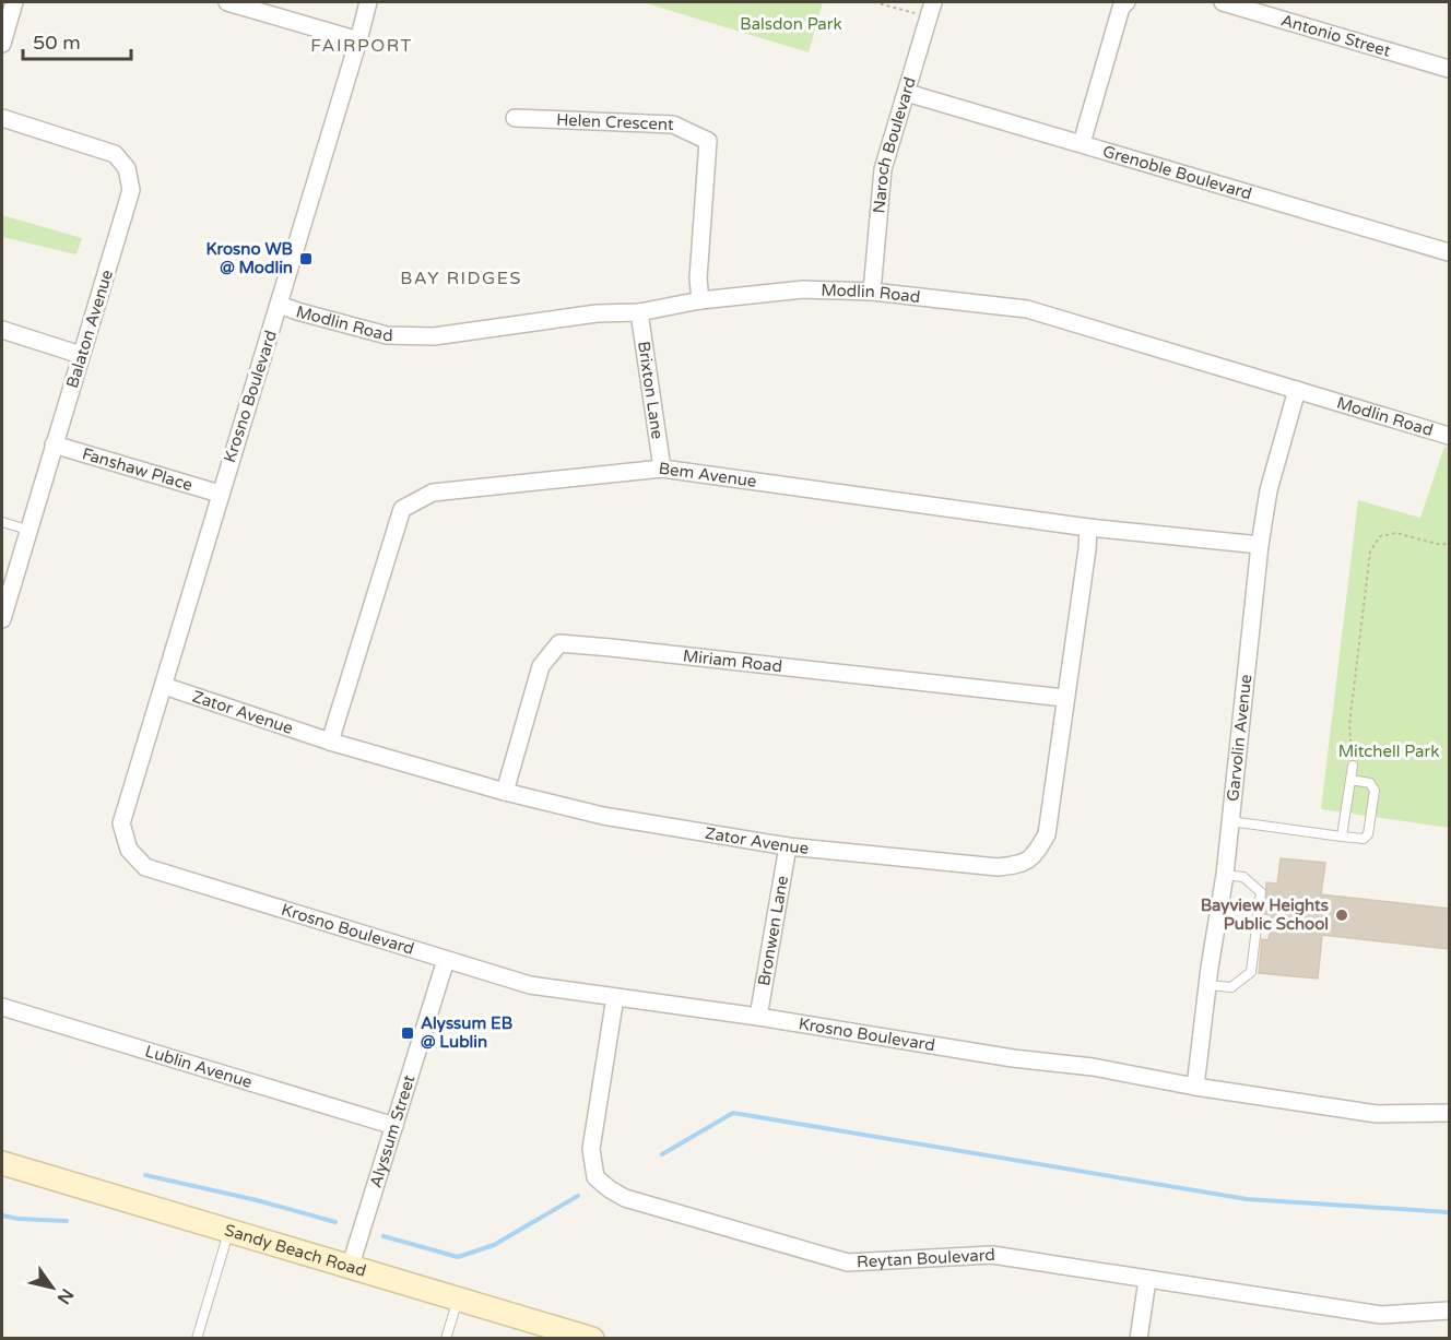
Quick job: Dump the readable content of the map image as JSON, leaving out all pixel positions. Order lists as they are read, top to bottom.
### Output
{
  "streets": {
    "street": [
      "Antonio Street",
      "Helen Crescent",
      "Naroch Boulevard",
      "Grenoble Boulevard",
      "Modlin Road",
      "Balaton Avenue",
      "Brixton Lane",
      "Krosno Boulevard",
      "Fanshaw Place",
      "Bem Avenue",
      "Miriam Road",
      "Zator Avenue",
      "Garvolin Avenue",
      "Bronwen Lane",
      "Lublin Avenue",
      "Alyssum Street",
      "Sandy Beach Road",
      "Reytan Boulevard"
    ]
  },
  "crossings": [
    ["Helen Crescent", "Modlin Road"],
    ["Naroch Boulevard", "Grenoble Boulevard"],
    ["Naroch Boulevard", "Modlin Road"],
    ["Modlin Road", "Brixton Lane"],
    ["Modlin Road", "Krosno Boulevard"],
    ["Modlin Road", "Garvolin Avenue"],
    ["Balaton Avenue", "Fanshaw Place"],
    ["Brixton Lane", "Bem Avenue"],
    ["Krosno Boulevard", "Fanshaw Place"],
    ["Krosno Boulevard", "Zator Avenue"],
    ["Krosno Boulevard", "Garvolin Avenue"],
    ["Krosno Boulevard", "Bronwen Lane"],
    ["Krosno Boulevard", "Alyssum Street"],
    ["Krosno Boulevard", "Reytan Boulevard"],
    ["Bem Avenue", "Zator Avenue"],
    ["Bem Avenue", "Garvolin Avenue"],
    ["Miriam Road", "Zator Avenue"],
    ["Zator Avenue", "Bronwen Lane"],
    ["Lublin Avenue", "Alyssum Street"],
    ["Alyssum Street", "Sandy Beach Road"]
  ],
  "districts": ["FAIRPORT", "BAY RIDGES"],
  "parks": ["Balsdon Park", "Mitchell Park"],
  "places": {
    "transit": ["Krosno WB @ Modlin", "Alyssum EB @ Lublin"],
    "other": ["Bayview Heights Public School"]
  },
  "scale_bar": "50 m",
  "north": "bottom right"
}
